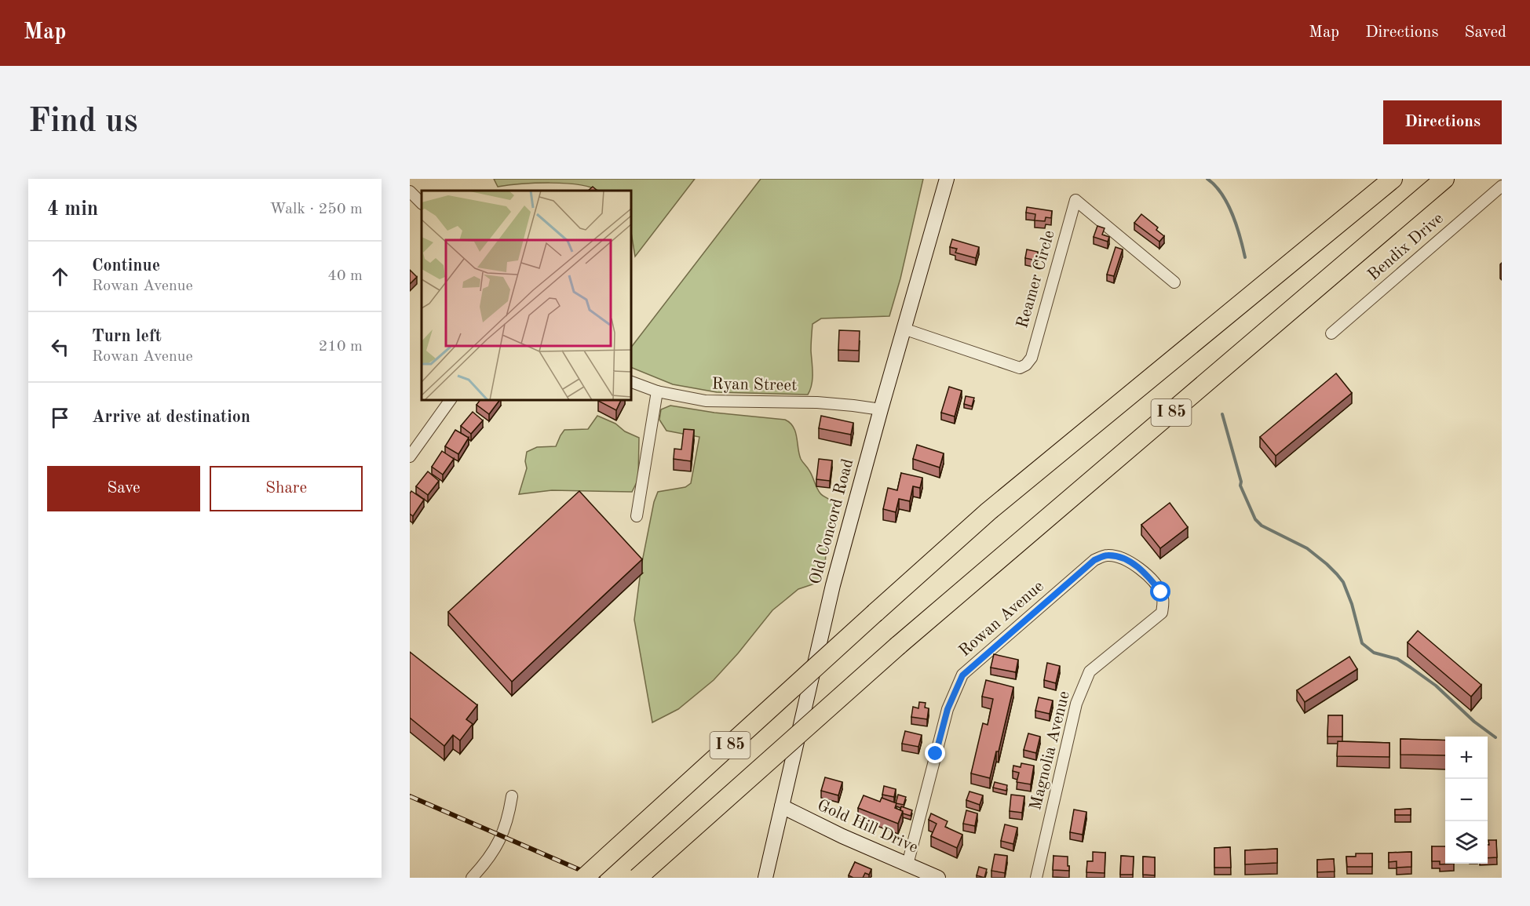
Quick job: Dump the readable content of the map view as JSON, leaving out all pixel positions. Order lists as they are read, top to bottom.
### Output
{
  "streets": {
    "highway": ["I 85"],
    "main road": ["Old Concord Road", "Gold Hill Drive"],
    "street": [
      "Bendix Drive",
      "Reamer Circle",
      "Ryan Street",
      "Rowan Avenue",
      "Magnolia Avenue"
    ]
  },
  "crossings": [
    ["Reamer Circle", "Old Concord Road"],
    ["Ryan Street", "Old Concord Road"],
    ["Old Concord Road", "Gold Hill Drive"],
    ["Rowan Avenue", "Magnolia Avenue"],
    ["Rowan Avenue", "Gold Hill Drive"]
  ],
  "page": {
    "header": "Map",
    "nav": ["Map", "Directions", "Saved"],
    "buttons": [
      "Directions",
      ["Save", "Share"]
    ],
    "title": "Find us",
    "heading": ["4 min", "Walk · 250 m"],
    "list": [
      ["Continue", "Rowan Avenue", "40 m"],
      ["Turn left", "Rowan Avenue", "210 m"],
      "Arrive at destination"
    ],
    "map_buttons": ["+", "−"]
  }
}
